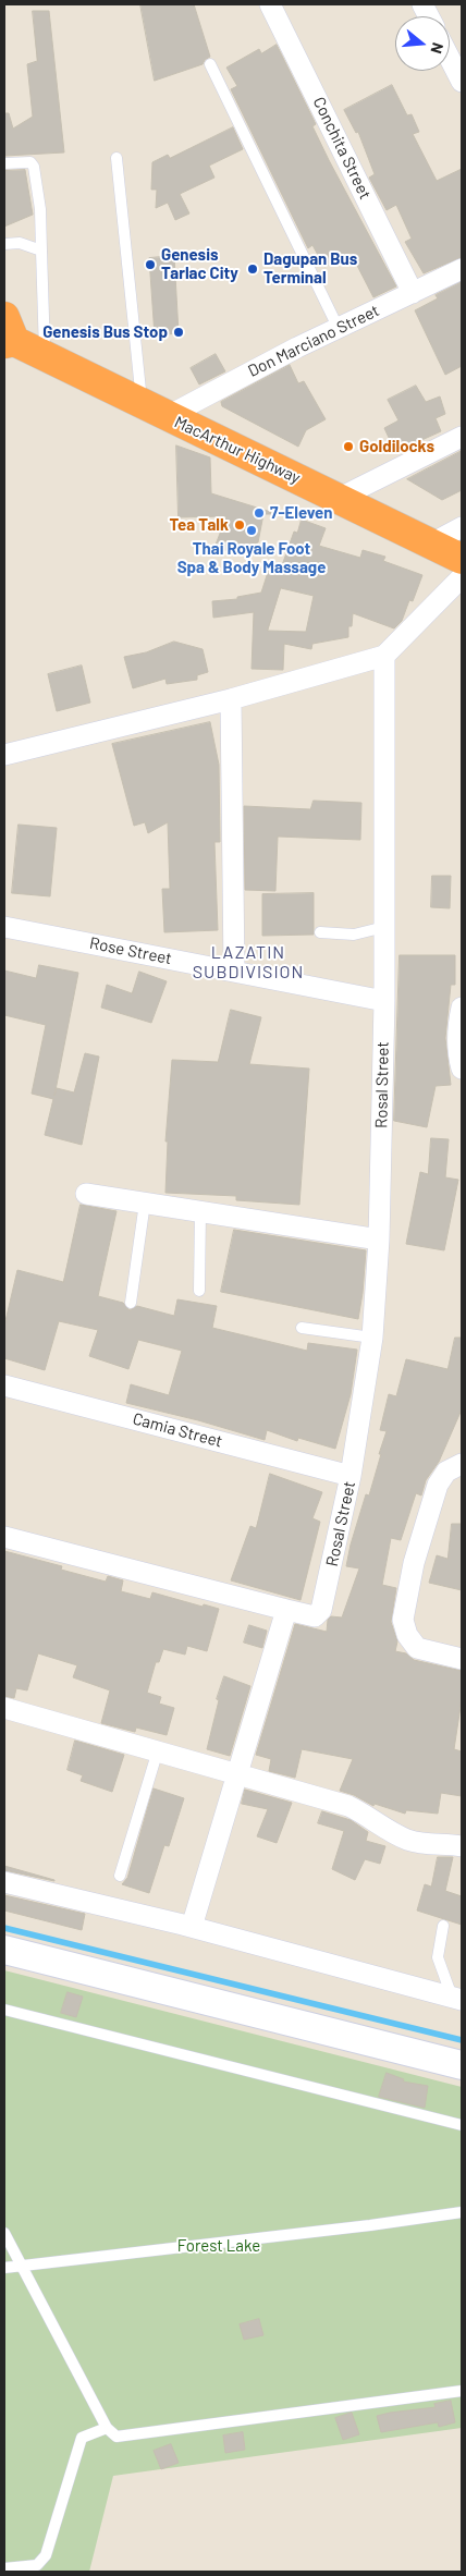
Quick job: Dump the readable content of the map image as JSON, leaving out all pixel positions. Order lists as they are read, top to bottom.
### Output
{
  "streets": {
    "highway": ["MacArthur Highway"],
    "street": [
      "Conchita Street",
      "Don Marciano Street",
      "Rose Street",
      "Rosal Street",
      "Camia Street"
    ]
  },
  "crossings": [
    ["Conchita Street", "Don Marciano Street"],
    ["Don Marciano Street", "MacArthur Highway"],
    ["Rose Street", "Rosal Street"],
    ["Rosal Street", "Camia Street"]
  ],
  "districts": ["LAZATIN SUBDIVISION"],
  "parks": ["Forest Lake"],
  "places": [
    "Genesis Tarlac City",
    "Dagupan Bus Terminal",
    "Genesis Bus Stop",
    "Goldilocks",
    "7-Eleven",
    "Tea Talk",
    "Thai Royale Foot Spa & Body Massage"
  ],
  "north": "right"
}
